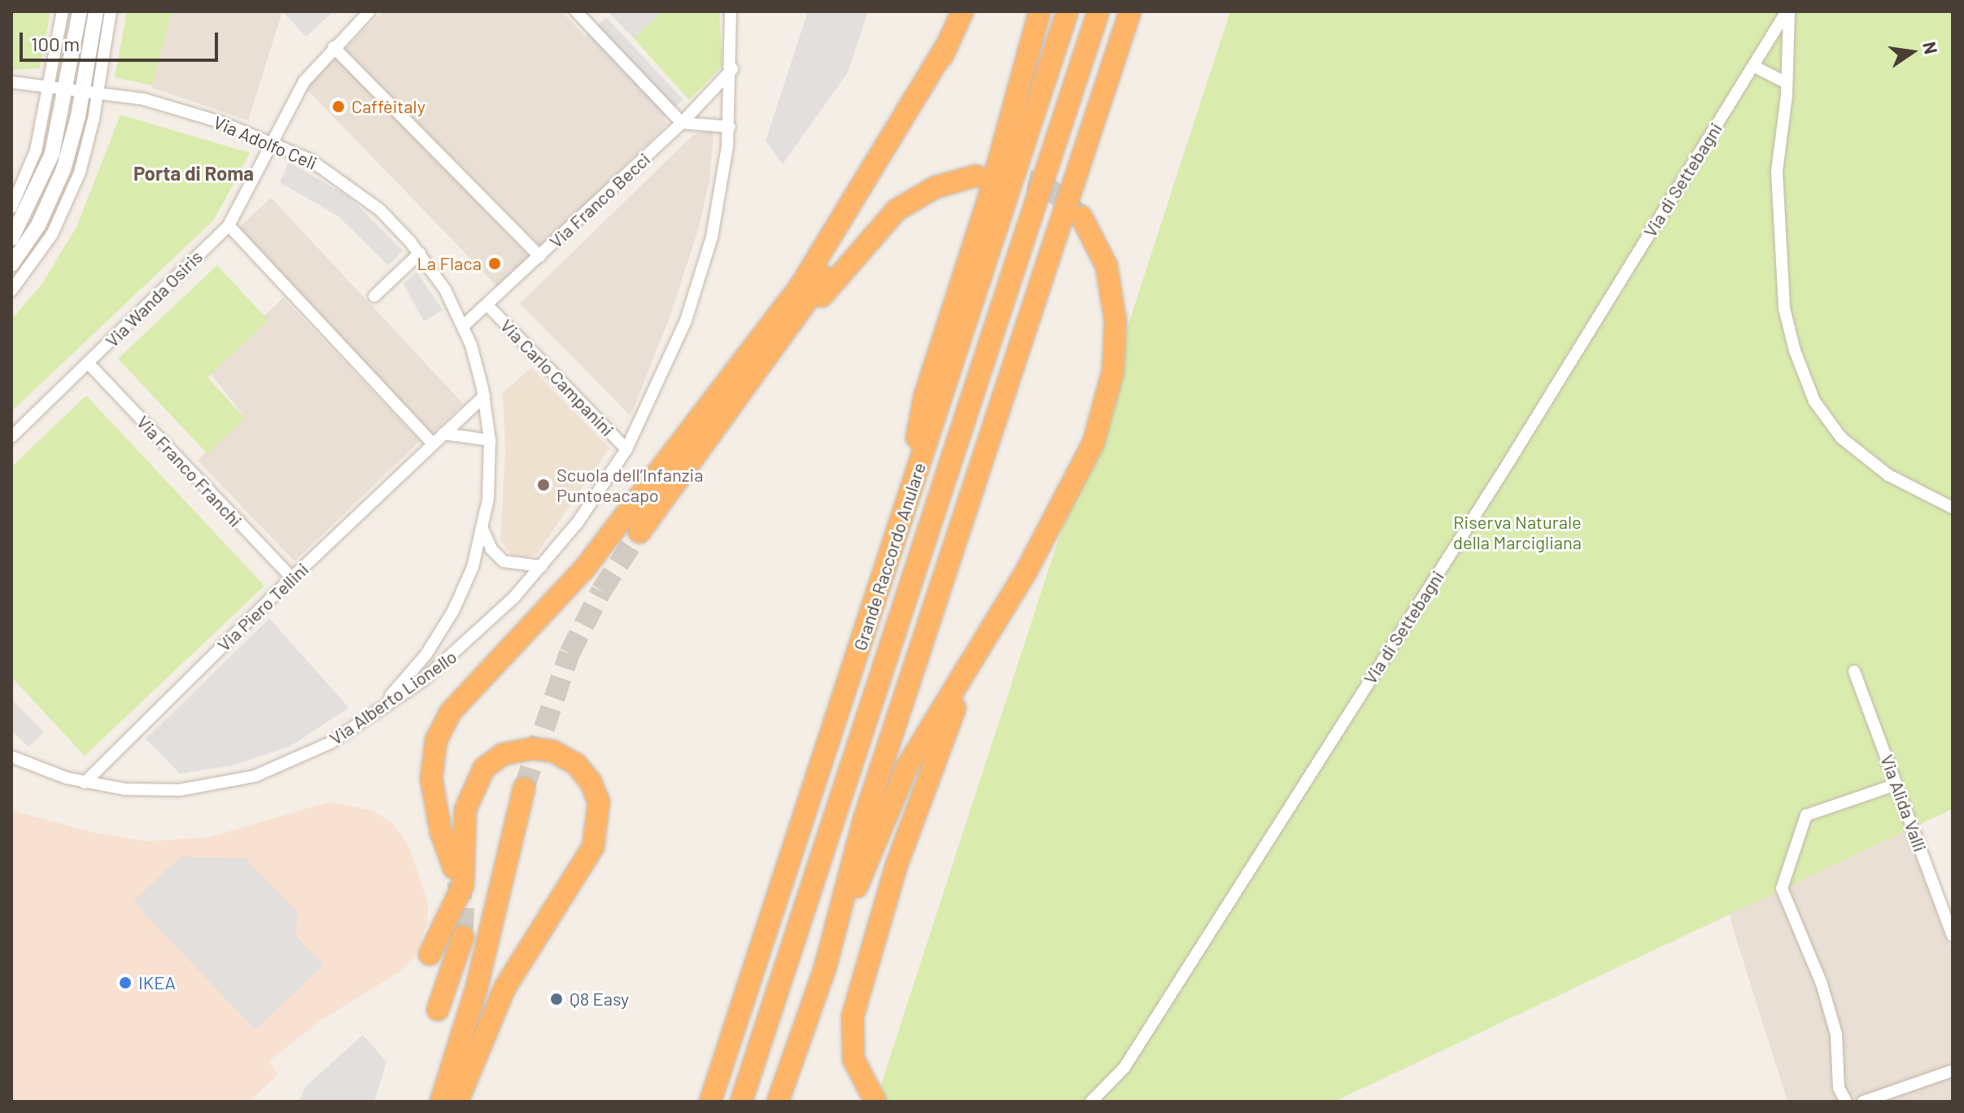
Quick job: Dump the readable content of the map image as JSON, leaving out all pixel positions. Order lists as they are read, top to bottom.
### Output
{
  "streets": {
    "highway": ["Grande Raccordo Anulare"],
    "street": [
      "Via Adolfo Celi",
      "Via di Settebagni",
      "Via Franco Becci",
      "Via Wanda Osiris",
      "Via Carlo Campanini",
      "Via Franco Franchi",
      "Via Piero Tellini",
      "Via Alberto Lionello",
      "Via Alida Valli"
    ]
  },
  "crossings": [
    ["Via Adolfo Celi", "Via Franco Becci"],
    ["Via Adolfo Celi", "Via Wanda Osiris"],
    ["Via Adolfo Celi", "Via Piero Tellini"],
    ["Via Adolfo Celi", "Via Alberto Lionello"],
    ["Via Franco Becci", "Via Carlo Campanini"],
    ["Via Franco Becci", "Via Alberto Lionello"],
    ["Via Wanda Osiris", "Via Franco Franchi"],
    ["Via Carlo Campanini", "Via Alberto Lionello"],
    ["Via Franco Franchi", "Via Piero Tellini"],
    ["Via Piero Tellini", "Via Alberto Lionello"]
  ],
  "districts": ["Porta di Roma"],
  "parks": ["Riserva Naturale della Marcigliana"],
  "places": [
    "Caffèitaly",
    "La Flaca",
    "Scuola dell’Infanzia Puntoeacapo",
    "IKEA",
    "Q8 Easy"
  ],
  "scale_bar": "100 m",
  "north": "right"
}
